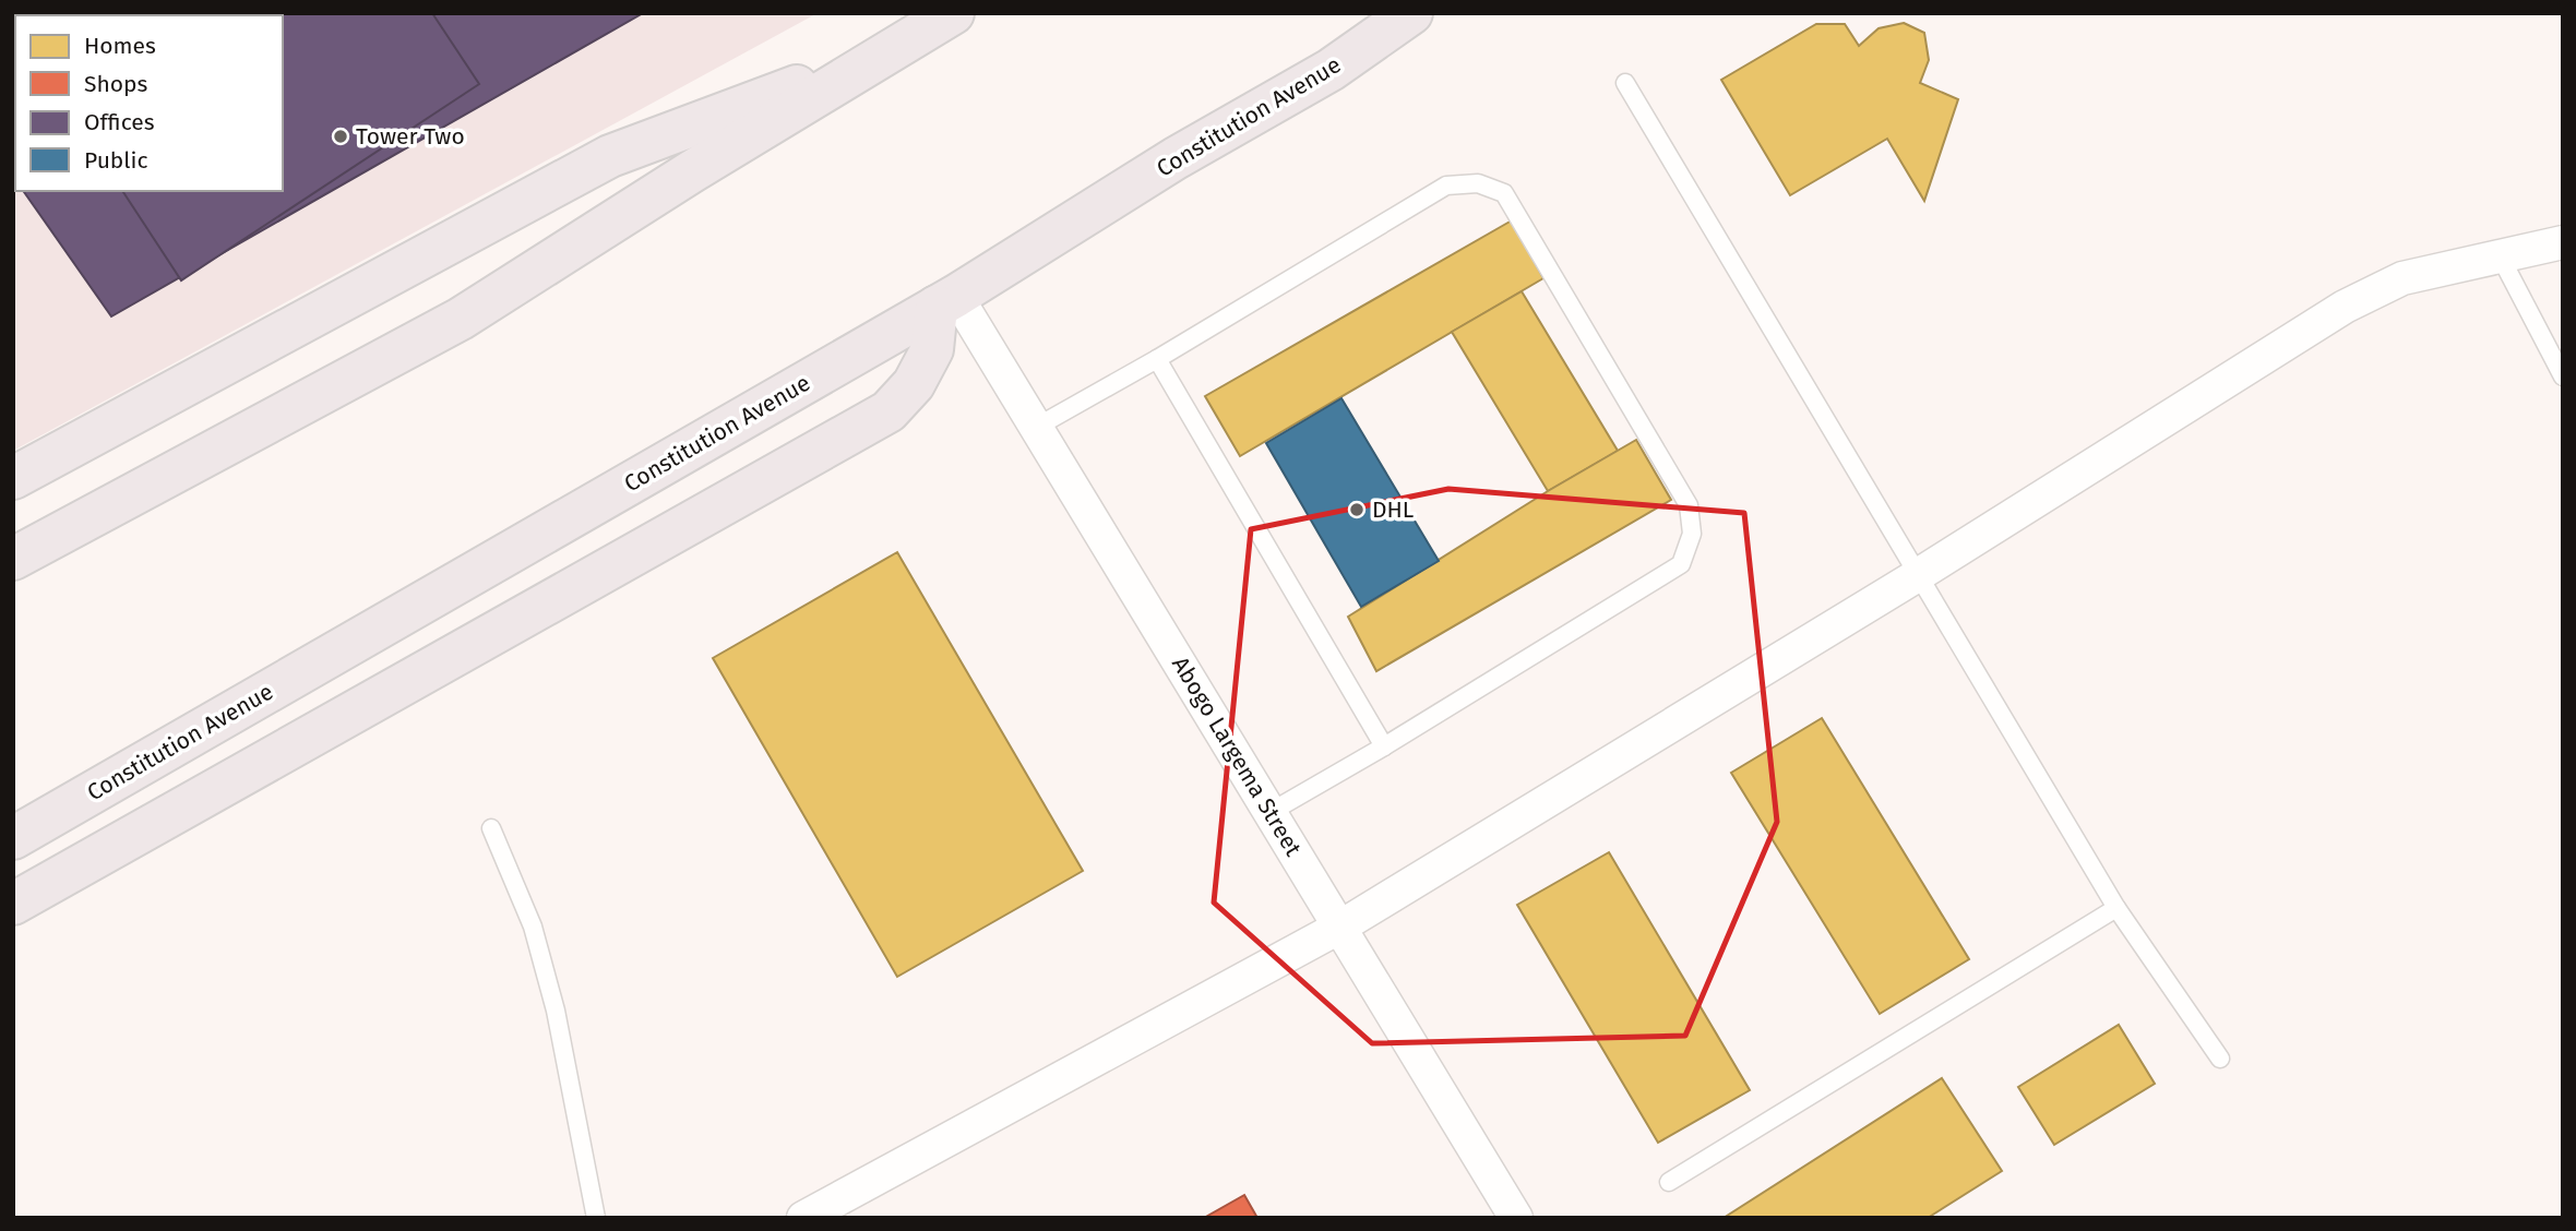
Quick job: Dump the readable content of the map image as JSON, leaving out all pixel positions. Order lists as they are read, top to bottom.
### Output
{
  "streets": {
    "main road": ["Constitution Avenue"],
    "street": ["Abogo Largema Street"]
  },
  "crossings": [
    ["Constitution Avenue", "Abogo Largema Street"]
  ],
  "places": ["Tower Two", "DHL"],
  "legend": [
    "Homes",
    "Shops",
    "Offices",
    "Public"
  ]
}
